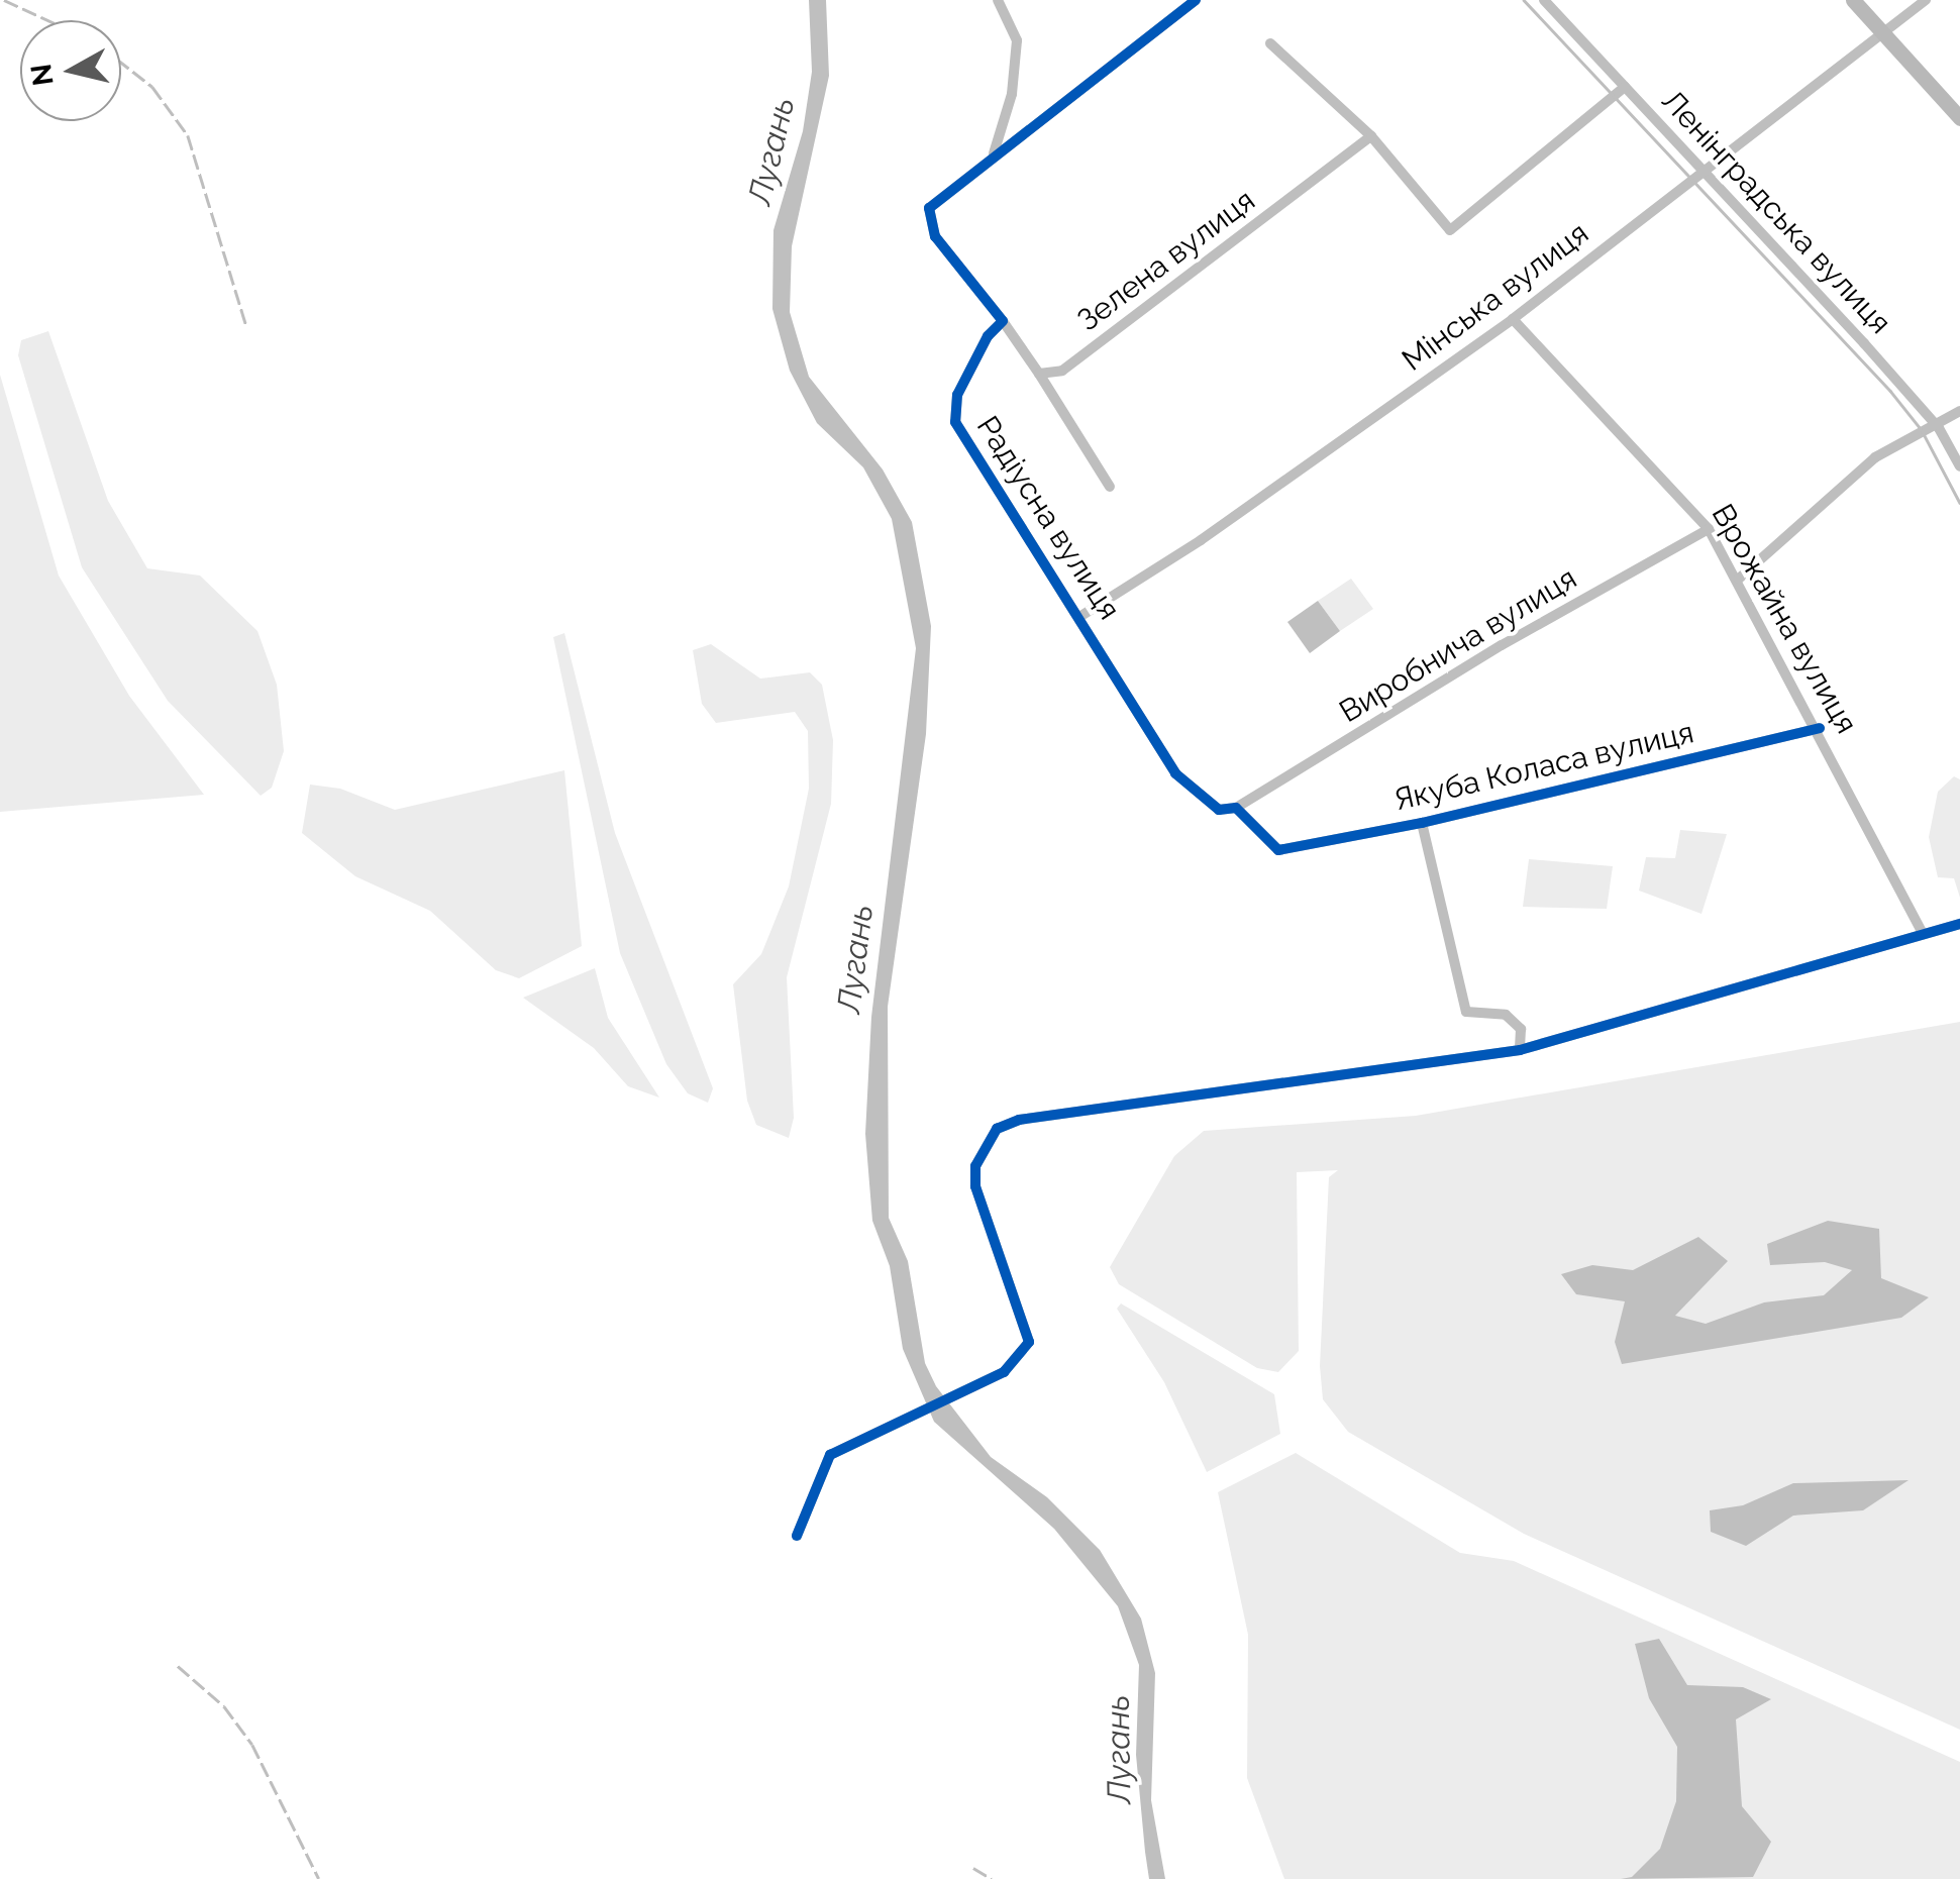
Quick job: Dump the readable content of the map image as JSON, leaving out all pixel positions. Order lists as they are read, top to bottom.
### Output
{
  "streets": {
    "street": [
      "Ленінградська вулиця",
      "Зелена вулиця",
      "Мінська вулиця",
      "Радіусна вулиця",
      "Врожайна вулиця",
      "Виробнича вулиця",
      "Якуба Коласа вулиця"
    ]
  },
  "crossings": [
    ["Ленінградська вулиця", "Мінська вулиця"],
    ["Мінська вулиця", "Радіусна вулиця"],
    ["Мінська вулиця", "Врожайна вулиця"],
    ["Радіусна вулиця", "Виробнича вулиця"],
    ["Радіусна вулиця", "Якуба Коласа вулиця"],
    ["Врожайна вулиця", "Виробнича вулиця"],
    ["Врожайна вулиця", "Якуба Коласа вулиця"]
  ],
  "water": ["Лугань"],
  "north": "left"
}
